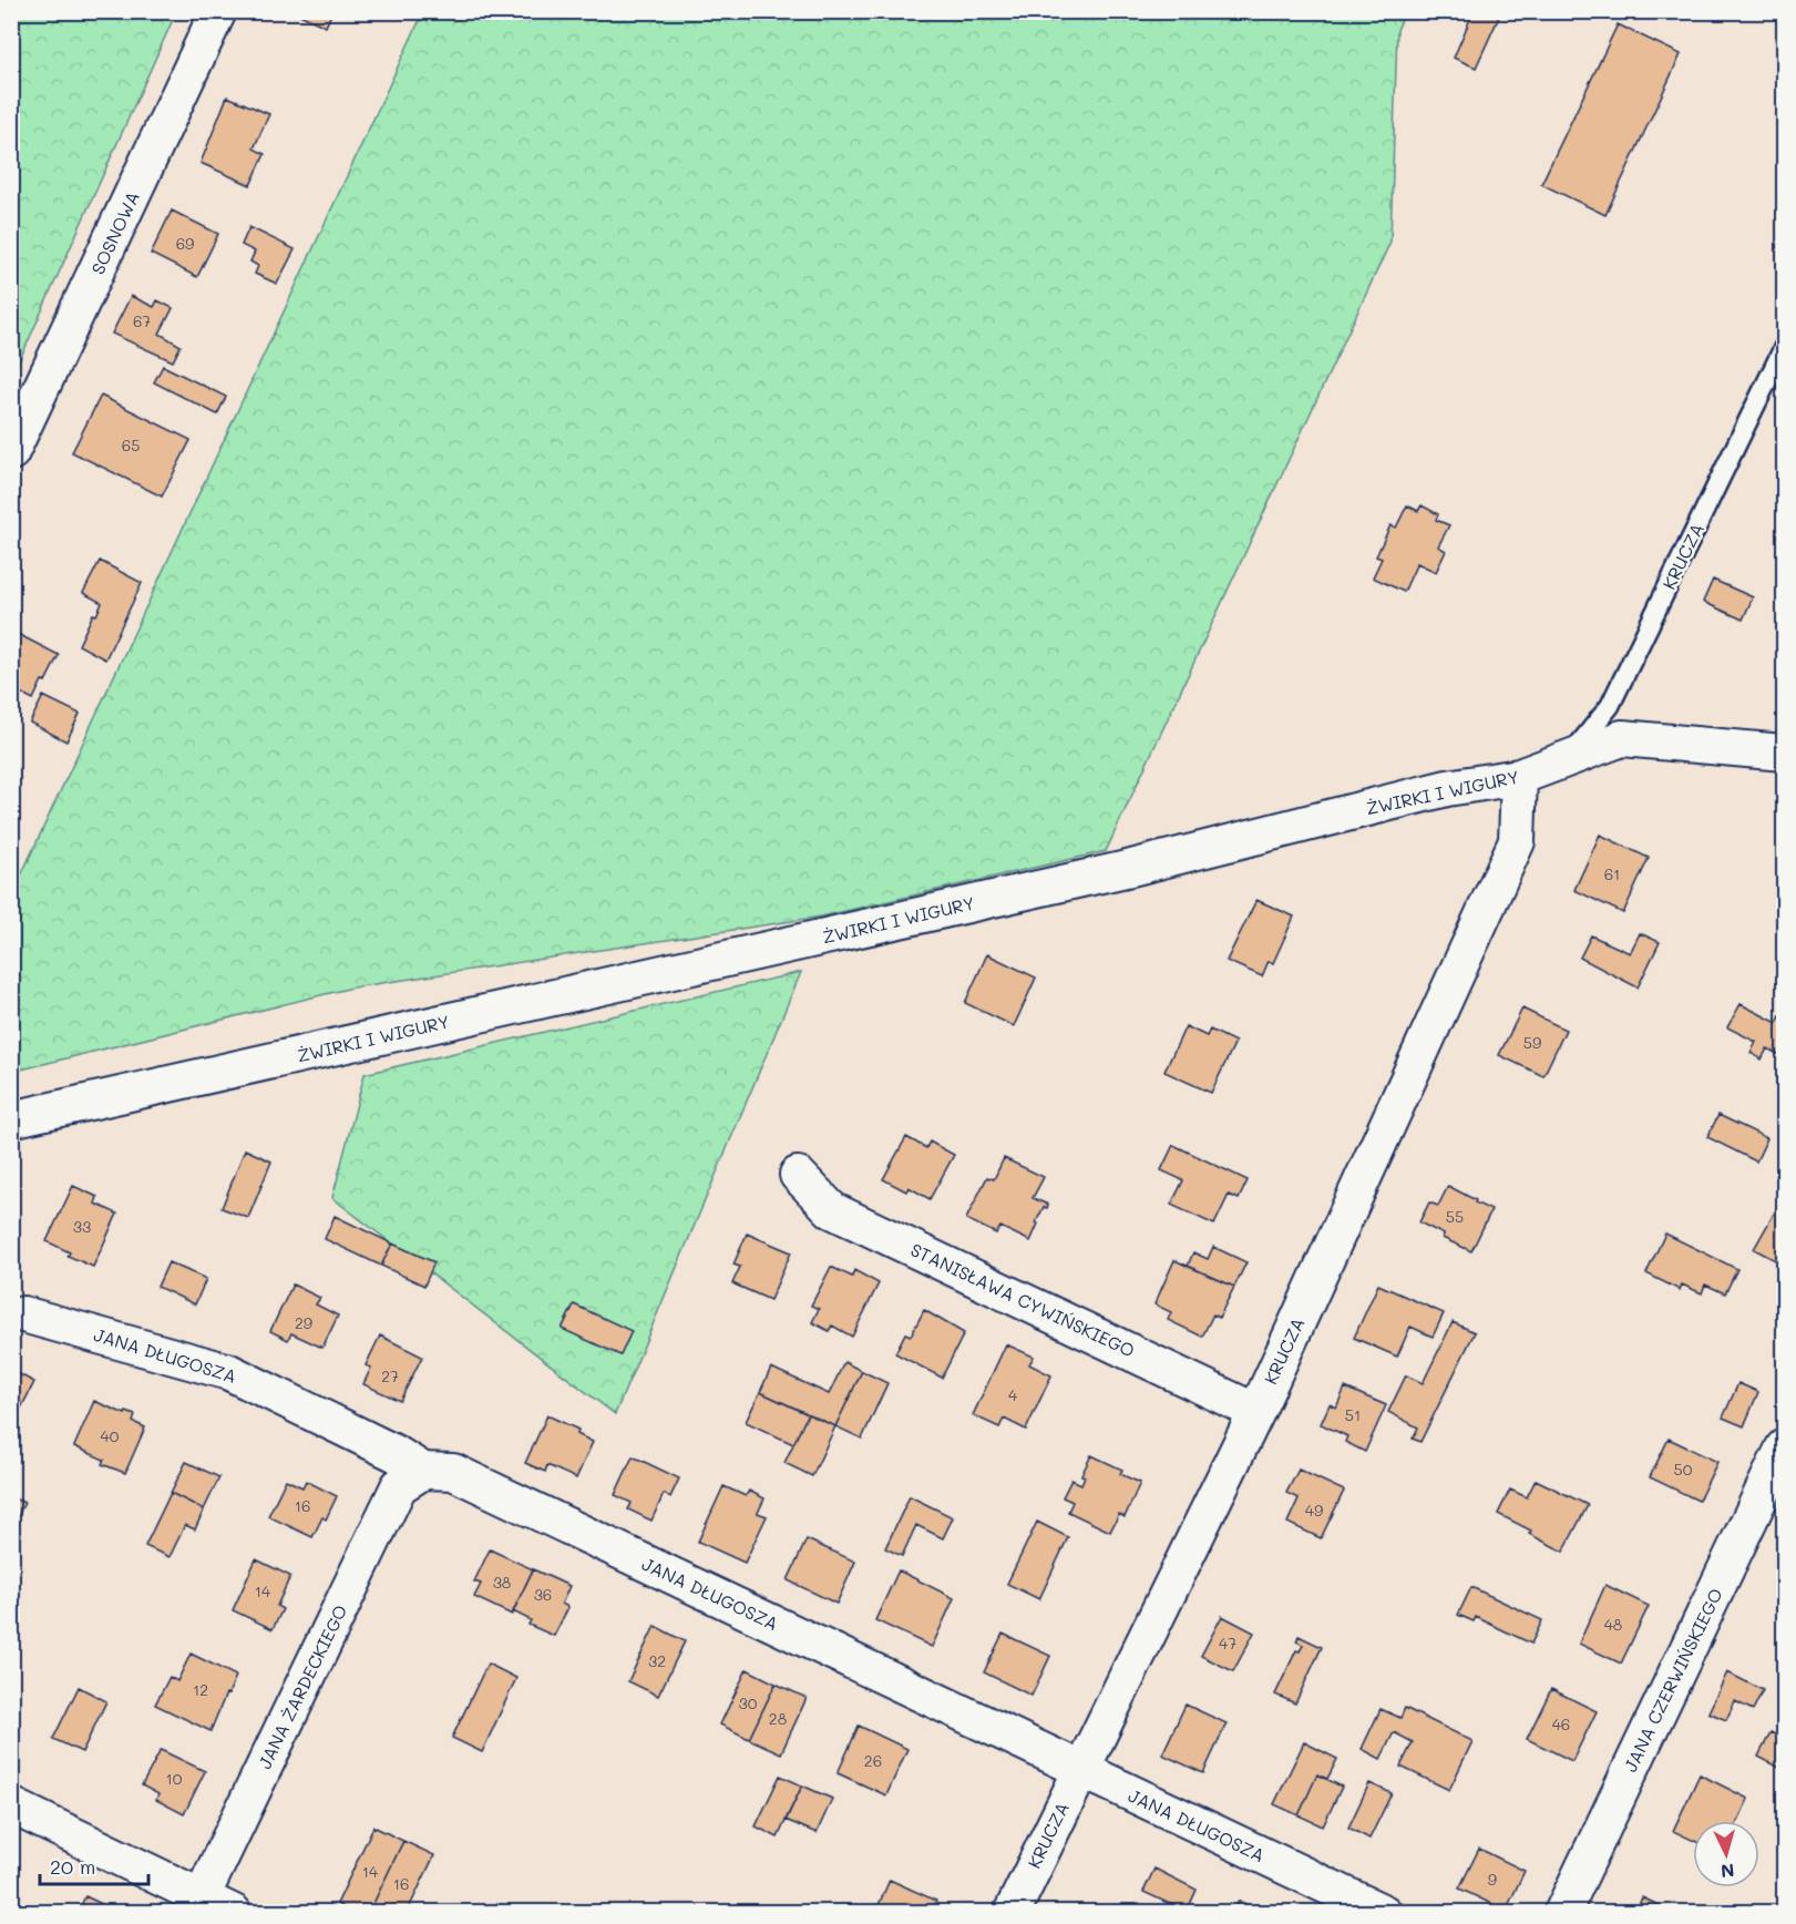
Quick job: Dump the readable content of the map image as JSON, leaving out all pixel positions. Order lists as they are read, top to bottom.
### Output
{
  "streets": {
    "street": [
      "SOSNOWA",
      "KRUCZA",
      "ŻWIRKI I WIGURY",
      "STANISŁAWA CYWIŃSKIEGO",
      "JANA DŁUGOSZA",
      "JANA CZERWIŃSKIEGO",
      "JANA ŻARDECKIEGO"
    ]
  },
  "crossings": [
    ["KRUCZA", "ŻWIRKI I WIGURY"],
    ["KRUCZA", "STANISŁAWA CYWIŃSKIEGO"],
    ["KRUCZA", "JANA DŁUGOSZA"],
    ["JANA DŁUGOSZA", "JANA ŻARDECKIEGO"]
  ],
  "house_numbers": [
    "69",
    "67",
    "65",
    "61",
    "59",
    "55",
    "33",
    "29",
    "27",
    "4",
    "51",
    "40",
    "50",
    "16",
    "49",
    "38",
    "14",
    "36",
    "48",
    "47",
    "32",
    "12",
    "30",
    "28",
    "46",
    "26",
    "10",
    "14",
    "9",
    "16"
  ],
  "scale_bar": "20 m",
  "north": "bottom"
}
